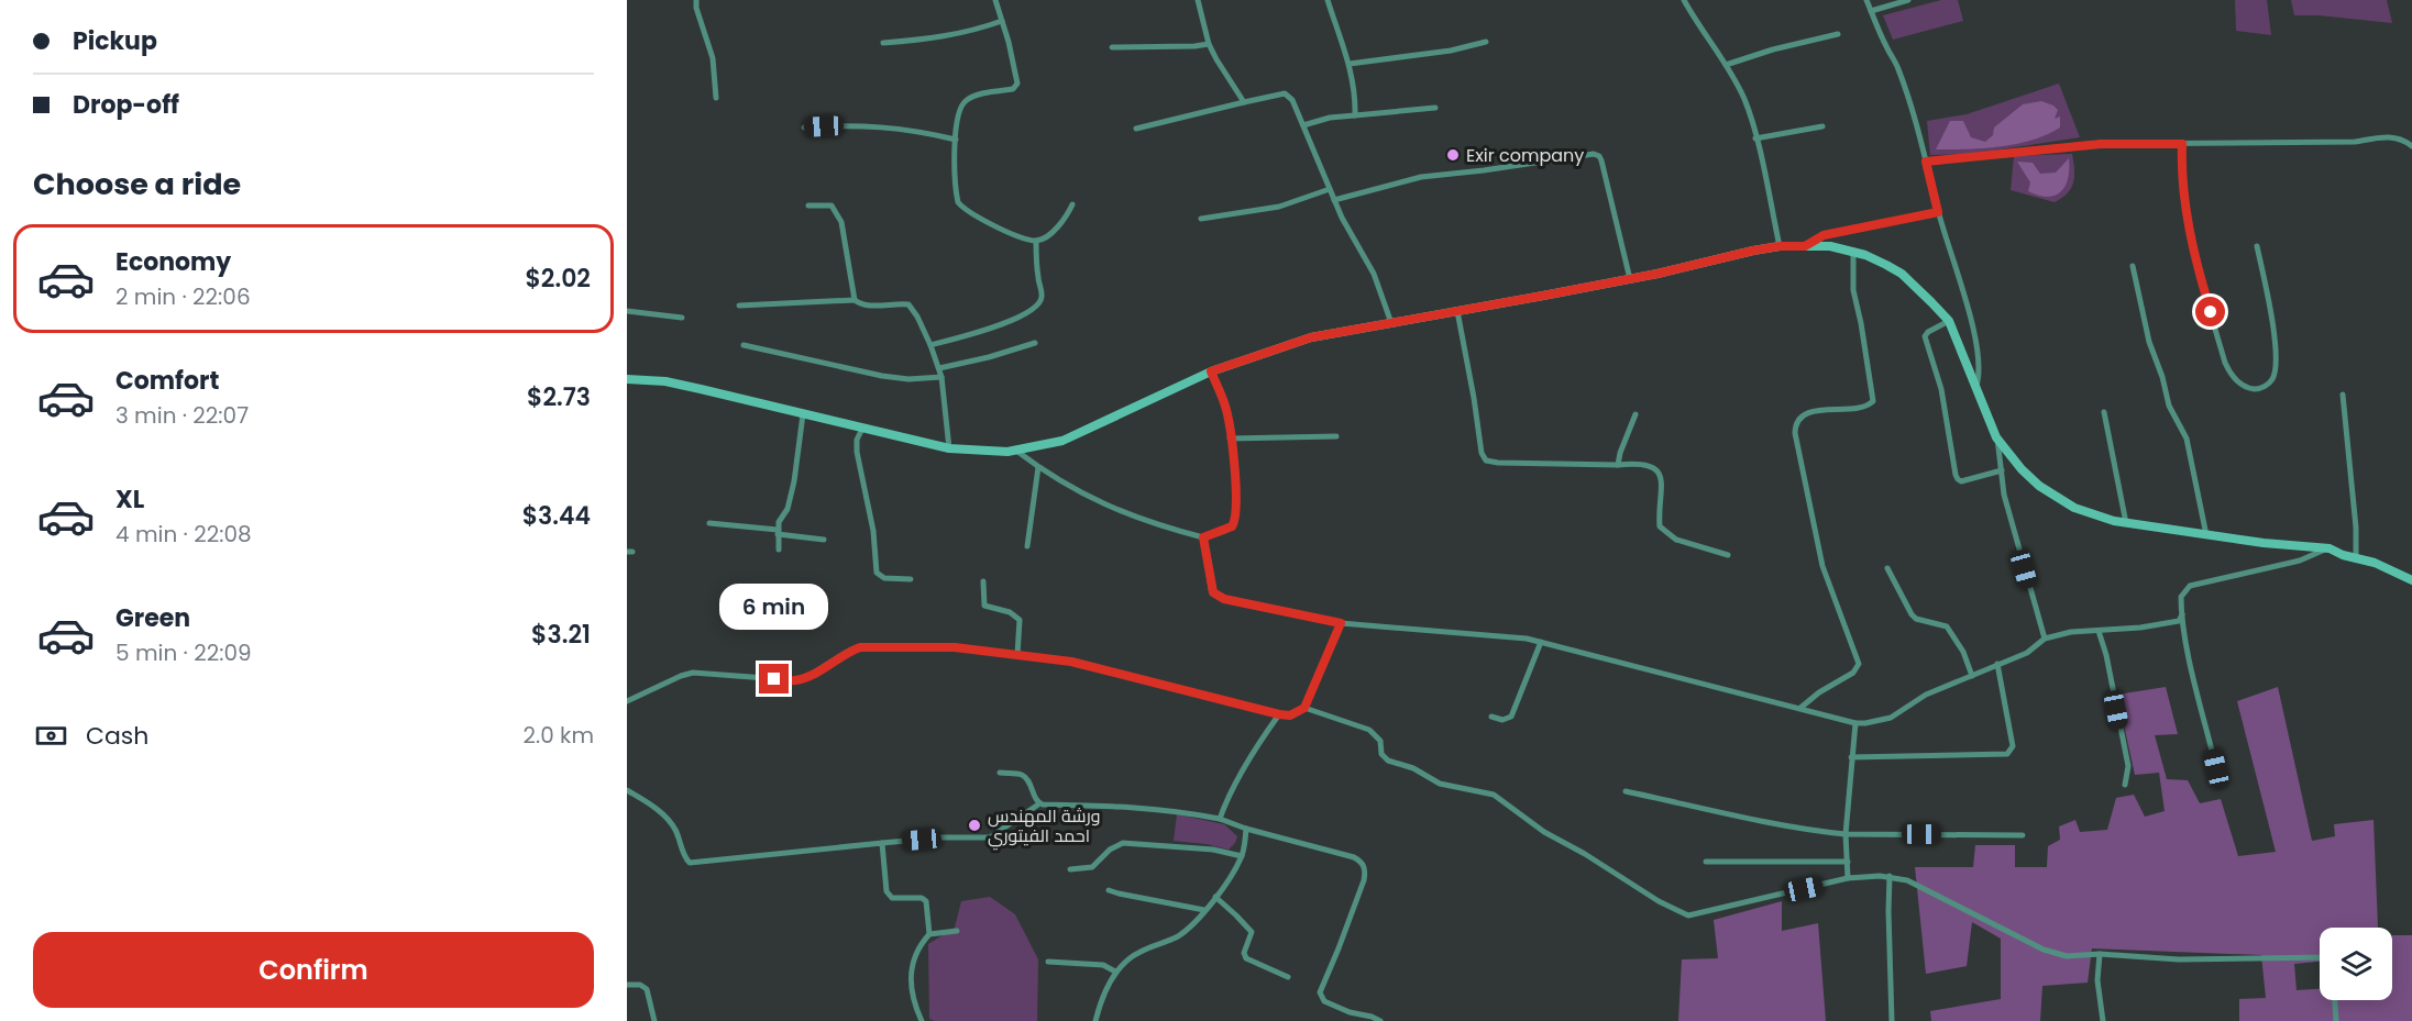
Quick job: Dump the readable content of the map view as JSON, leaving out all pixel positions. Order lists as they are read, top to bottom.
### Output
{
  "places": ["Exir company", "ورشة المهندس احمد الفيتوري"],
  "page": {
    "banner": ["Pickup", "Drop-off"],
    "heading": "Choose a ride",
    "list": [
      {
        "name": "Economy",
        "note": "2 min · 22:06",
        "value": "$2.02"
      },
      {
        "name": "Comfort",
        "note": "3 min · 22:07",
        "value": "$2.73"
      },
      {
        "name": "XL",
        "note": "4 min · 22:08",
        "value": "$3.44"
      },
      {
        "name": "Green",
        "note": "5 min · 22:09",
        "value": "$3.21"
      }
    ],
    "bubble": "6 min",
    "pay": ["Cash", "2.0 km"],
    "buttons": "Confirm"
  }
}
